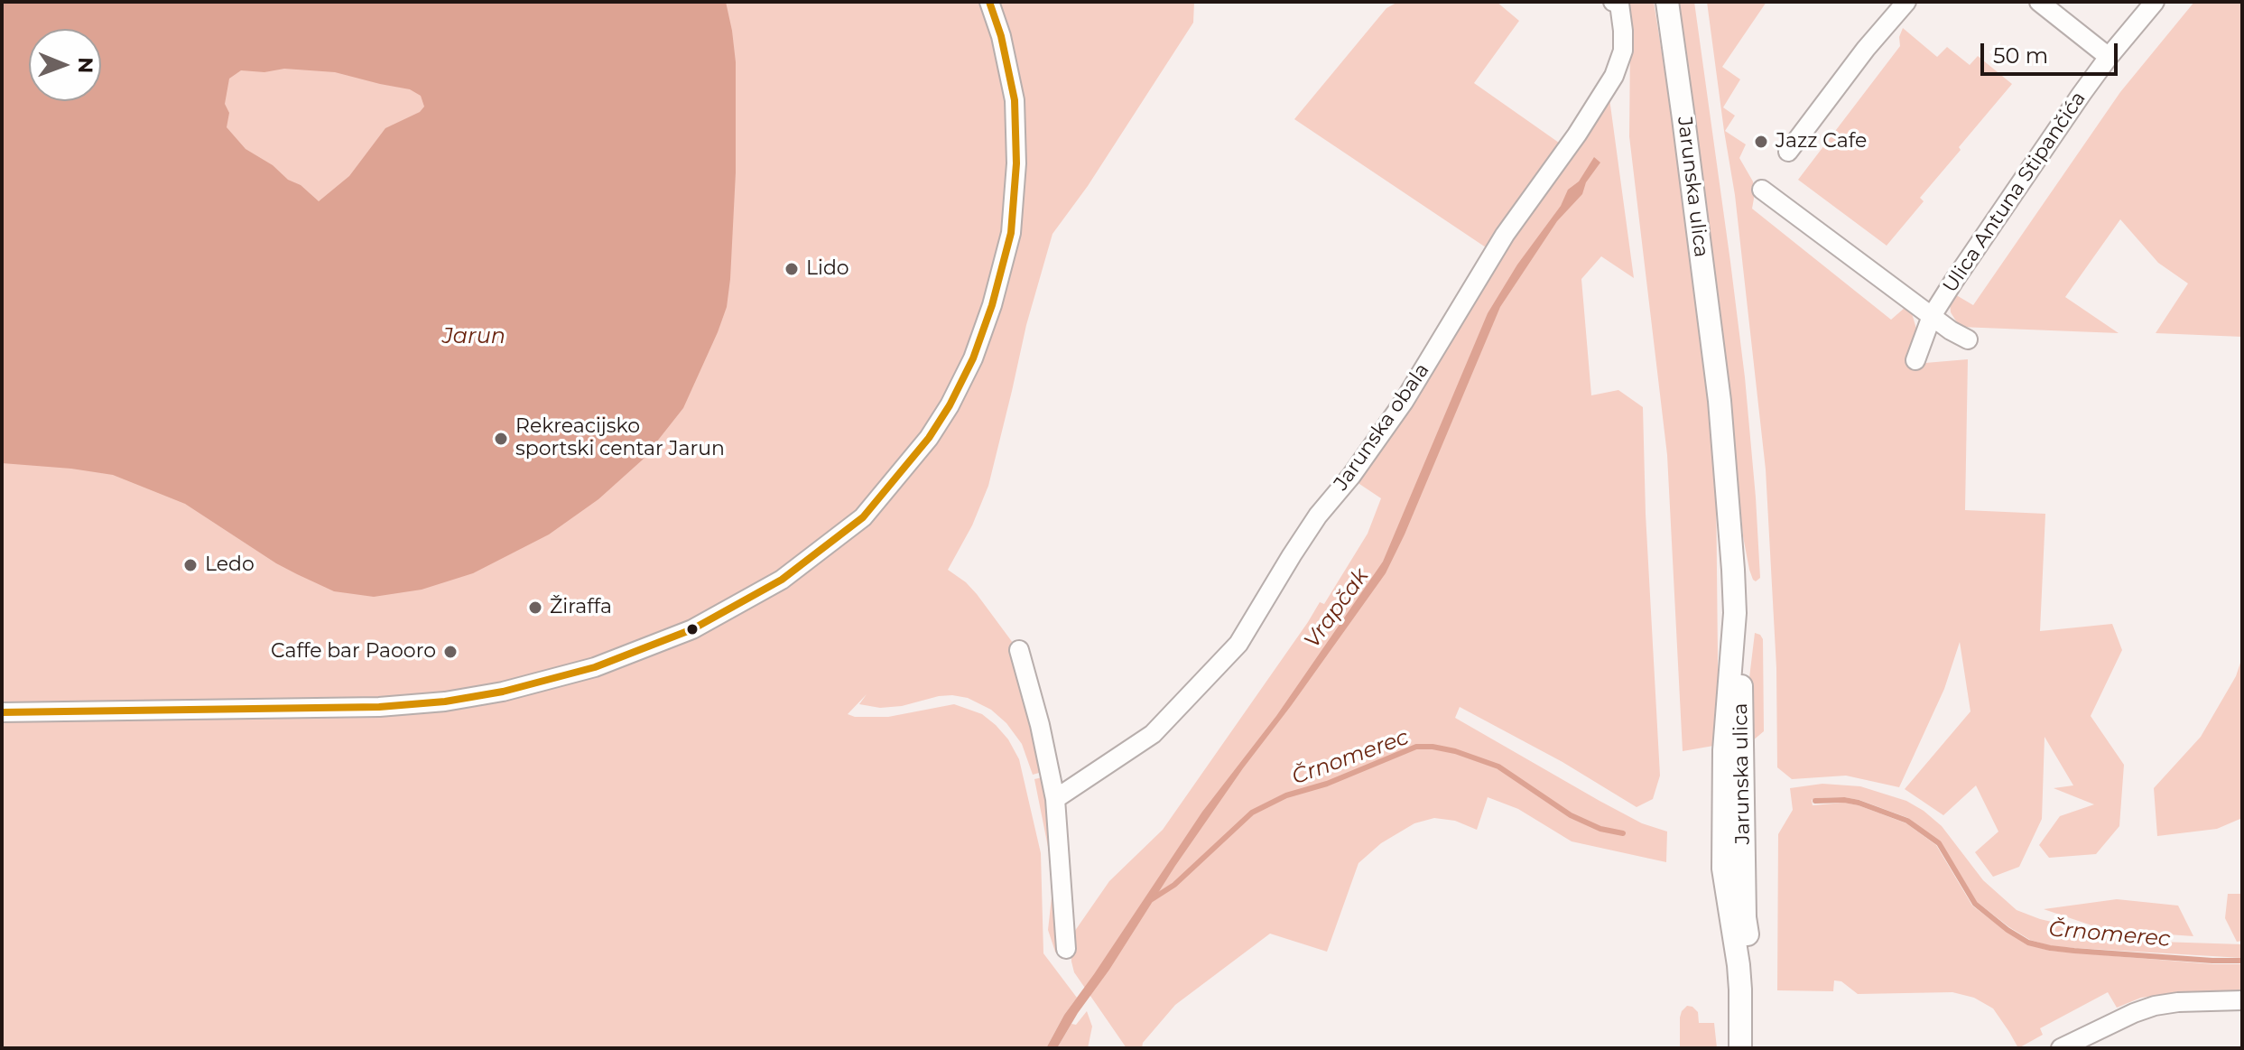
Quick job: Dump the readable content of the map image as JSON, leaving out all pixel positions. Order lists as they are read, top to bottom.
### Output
{
  "streets": {
    "street": ["Jarunska ulica", "Ulica Antuna Stipančića", "Jarunska obala"]
  },
  "water": ["Jarun", "Vrapčak", "Črnomerec"],
  "places": [
    "Jazz Cafe",
    "Lido",
    "Rekreacijsko sportski centar Jarun",
    "Ledo",
    "Žiraffa",
    "Caffe bar Paooro"
  ],
  "scale_bar": "50 m",
  "north": "right"
}
